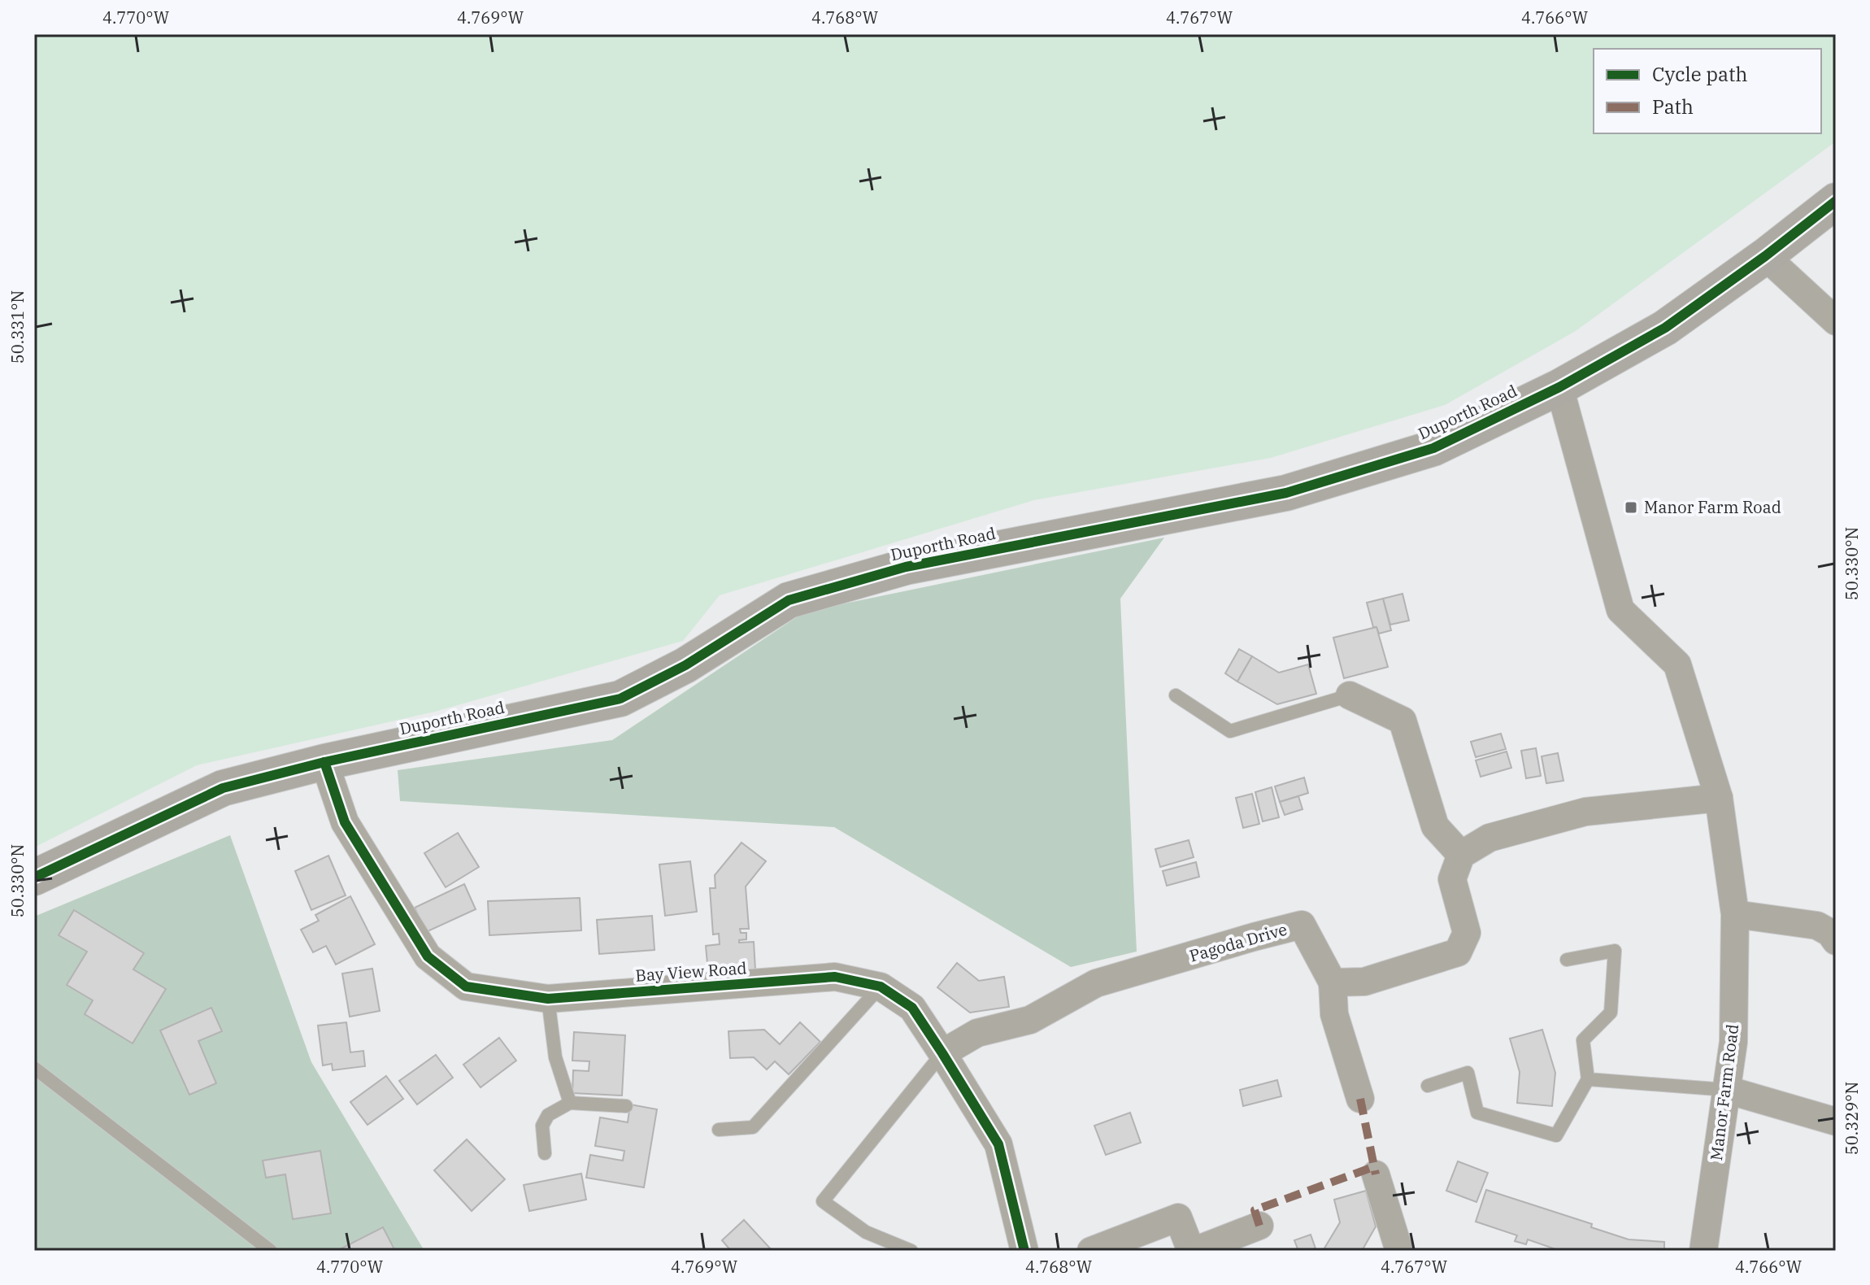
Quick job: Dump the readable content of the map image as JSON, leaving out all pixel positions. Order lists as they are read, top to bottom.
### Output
{
  "streets": {
    "street": [
      "Duporth Road",
      "Pagoda Drive",
      "Bay View Road",
      "Manor Farm Road"
    ]
  },
  "crossings": [
    ["Duporth Road", "Bay View Road"],
    ["Duporth Road", "Manor Farm Road"],
    ["Pagoda Drive", "Bay View Road"]
  ],
  "places": {
    "transit": ["Manor Farm Road"]
  },
  "legend": ["Cycle path", "Path"],
  "coordinates": [
    "4.770°W",
    "4.769°W",
    "4.768°W",
    "4.767°W",
    "4.766°W",
    "50.331°N",
    "50.330°N",
    "50.329°N"
  ]
}
